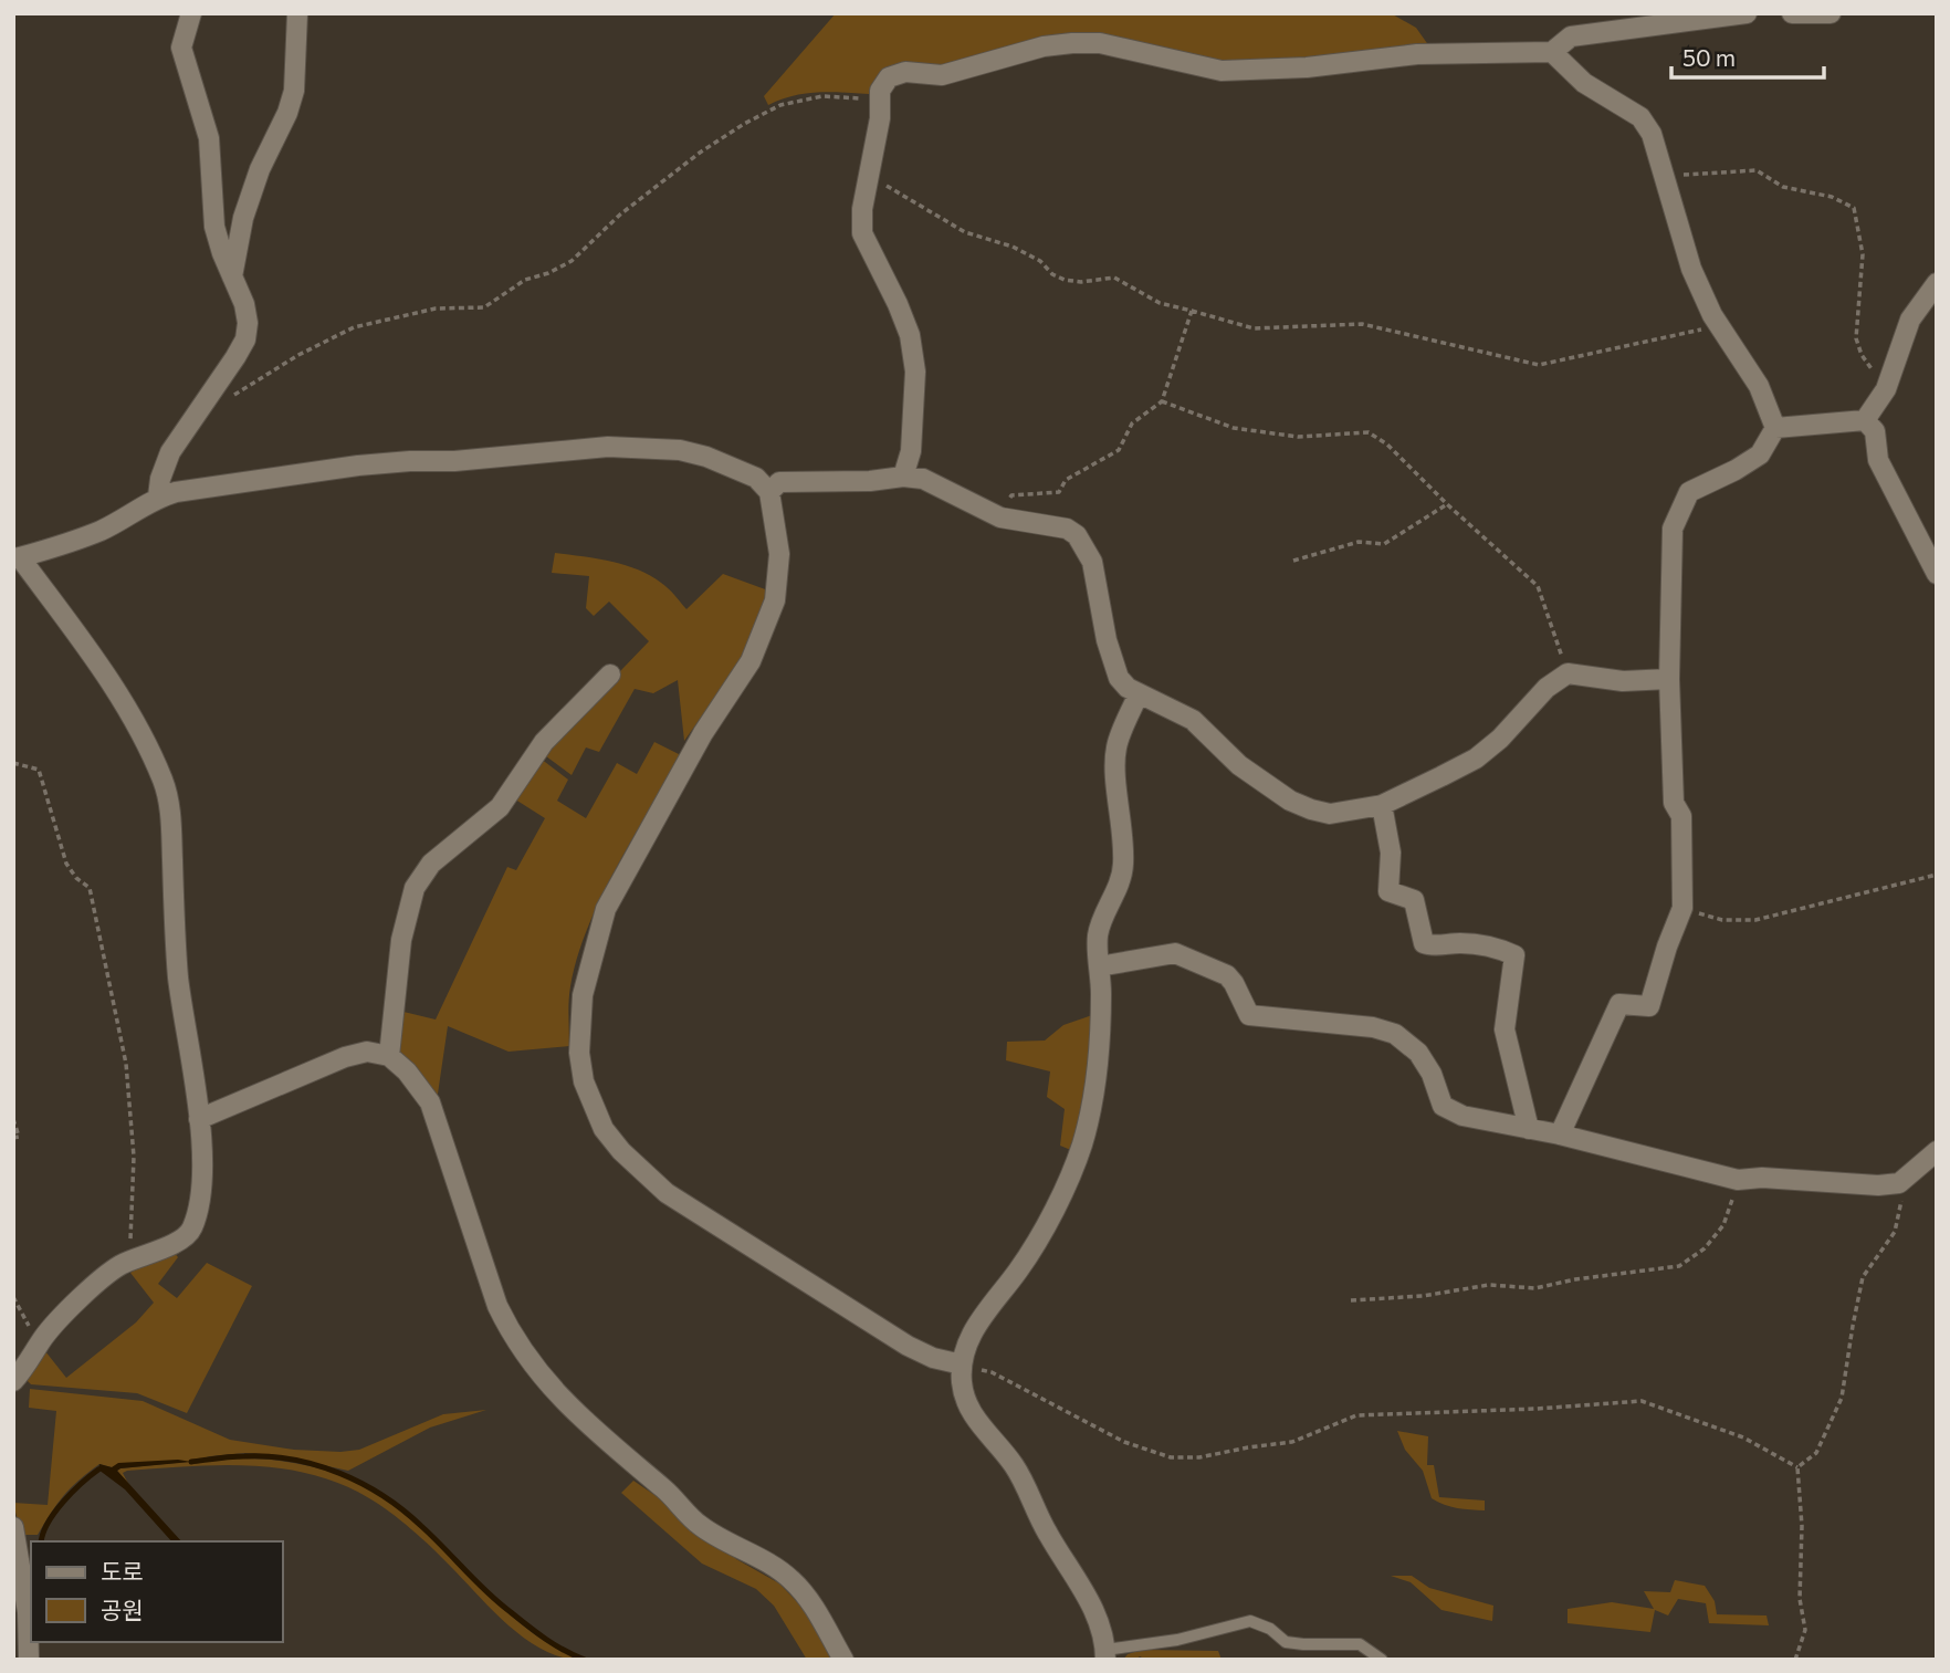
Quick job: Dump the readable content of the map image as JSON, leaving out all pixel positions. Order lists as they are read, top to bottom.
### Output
{
  "legend": ["도로", "공원"],
  "scale_bar": "50 m"
}
